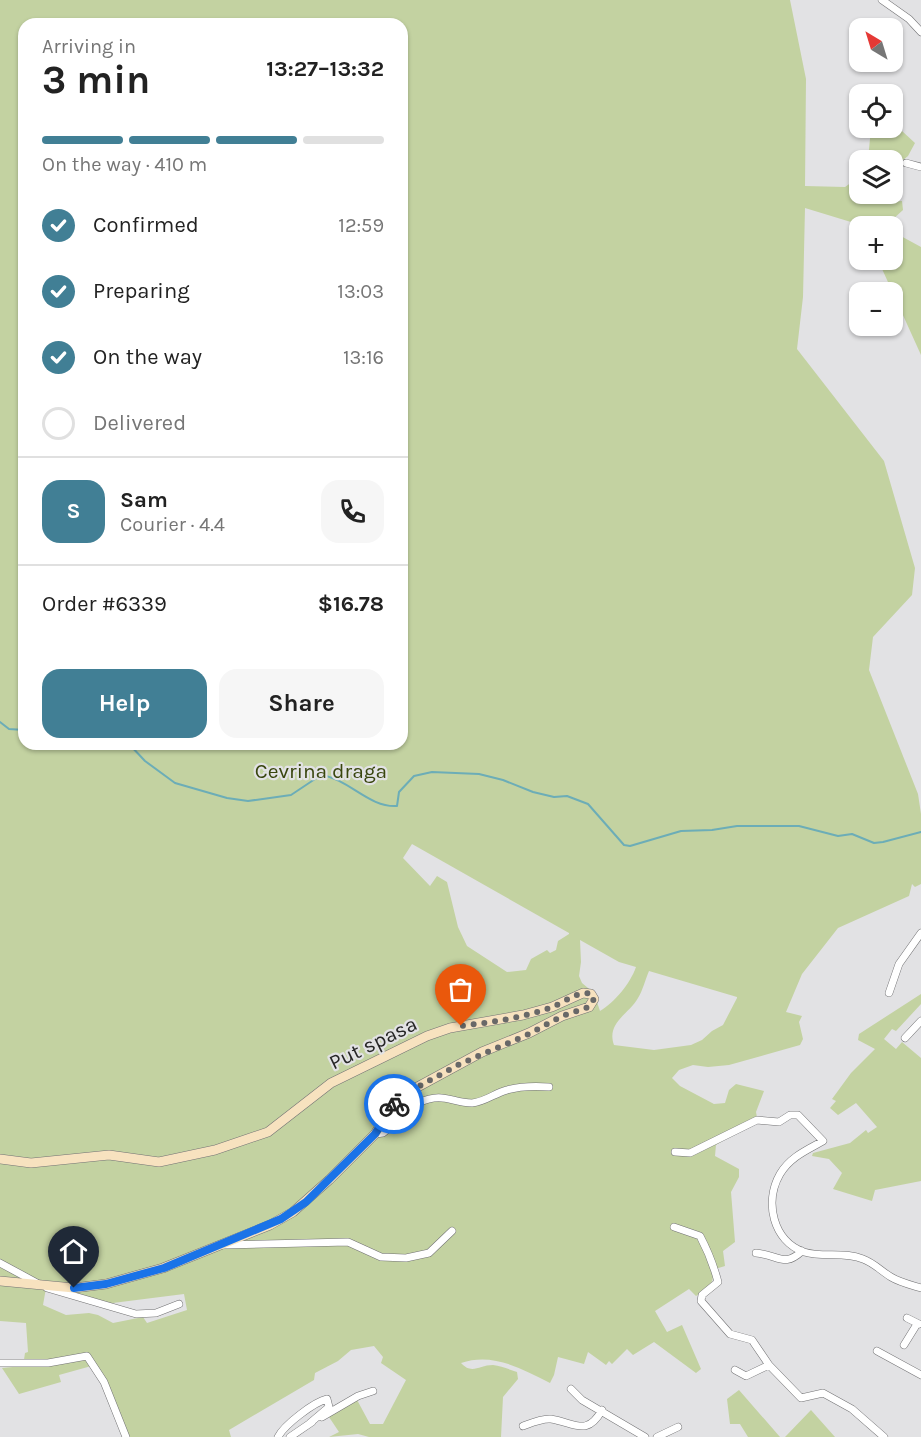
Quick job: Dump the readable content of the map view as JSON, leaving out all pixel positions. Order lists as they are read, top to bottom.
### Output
{
  "streets": {
    "street": ["Put spasa"]
  },
  "parks": ["Cevrina draga"],
  "north": "top left",
  "page": {
    "map_buttons": ["+", "−"],
    "heading": ["3 min", "Arriving in", "13:27–13:32"],
    "panel": [
      "Sam",
      "Courier · 4.4",
      "Order #6339",
      "$16.78"
    ],
    "bar": "On the way · 410 m",
    "list": [
      ["Confirmed", "12:59"],
      ["Preparing", "13:03"],
      ["On the way", "13:16"],
      "Delivered"
    ],
    "round": "S",
    "buttons": ["Help", "Share"]
  }
}
